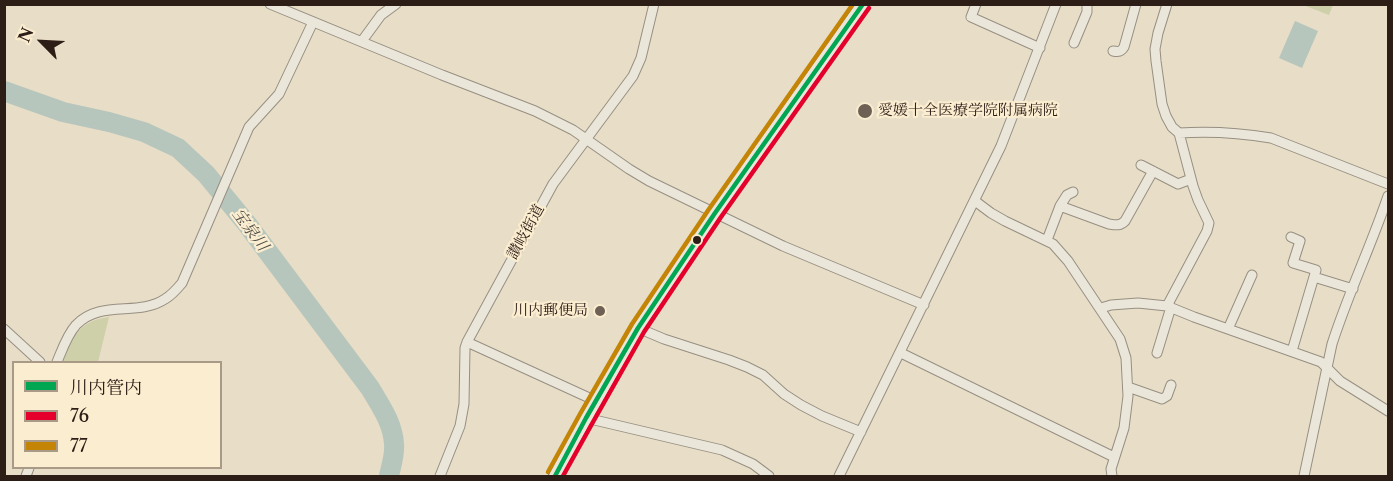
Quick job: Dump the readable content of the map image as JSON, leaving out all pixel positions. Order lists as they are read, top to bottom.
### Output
{
  "streets": {
    "street": ["讃岐街道"]
  },
  "water": ["宝泉川"],
  "places": ["愛媛十全医療学院附属病院", "川内郵便局"],
  "lines": ["transit line 川内管内", "transit line 77", "transit line 76"],
  "legend": ["川内管内", "76", "77"],
  "north": "top left"
}
